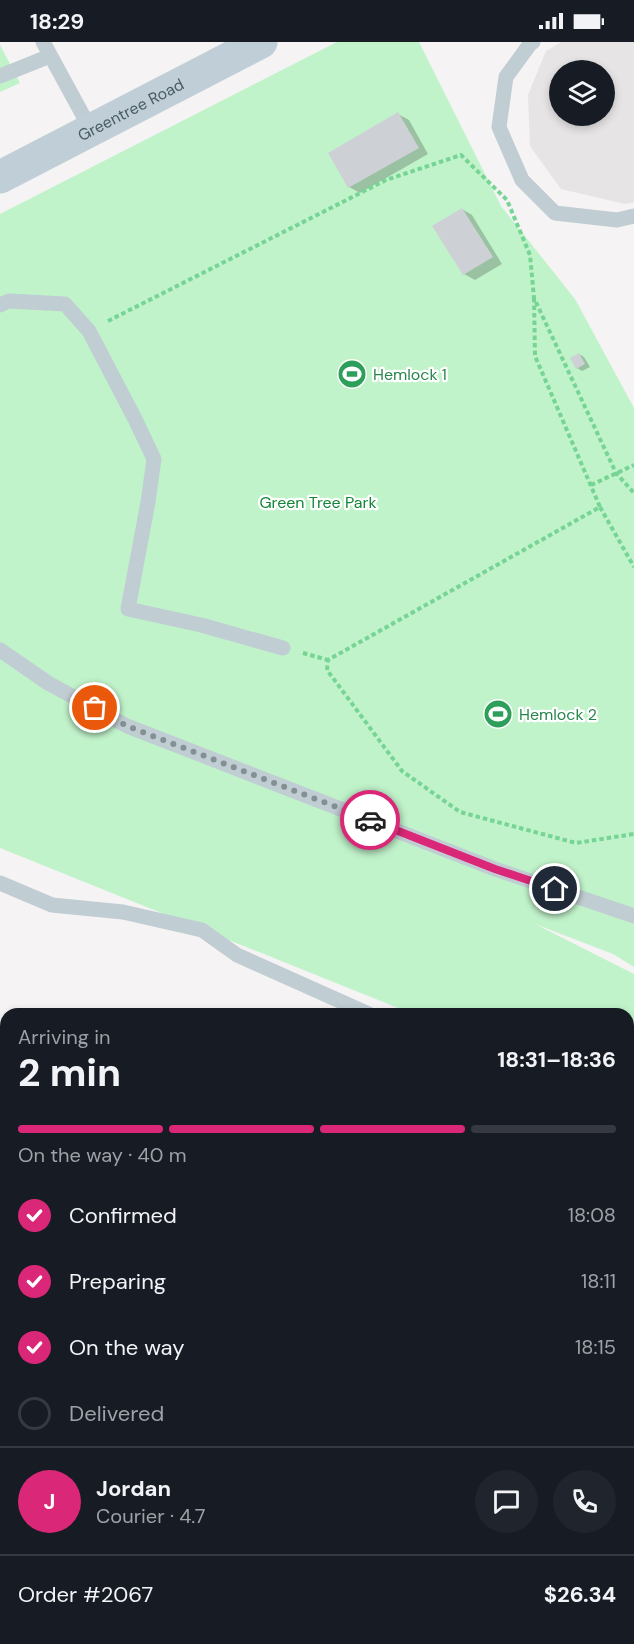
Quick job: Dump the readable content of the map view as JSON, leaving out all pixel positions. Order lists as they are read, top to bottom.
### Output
{
  "streets": {
    "main road": ["Greentree Road"]
  },
  "parks": ["Green Tree Park"],
  "places": {
    "sports": ["Hemlock 1", "Hemlock 2"]
  },
  "page": {
    "status": "18:29",
    "heading": ["2 min", "Arriving in", "18:31–18:36"],
    "panel": [
      "Jordan",
      "Courier · 4.7",
      "Order #2067",
      "$26.34"
    ],
    "bar": "On the way · 40 m",
    "list": [
      ["Confirmed", "18:08"],
      ["Preparing", "18:11"],
      ["On the way", "18:15"],
      "Delivered"
    ],
    "round": "J"
  }
}
